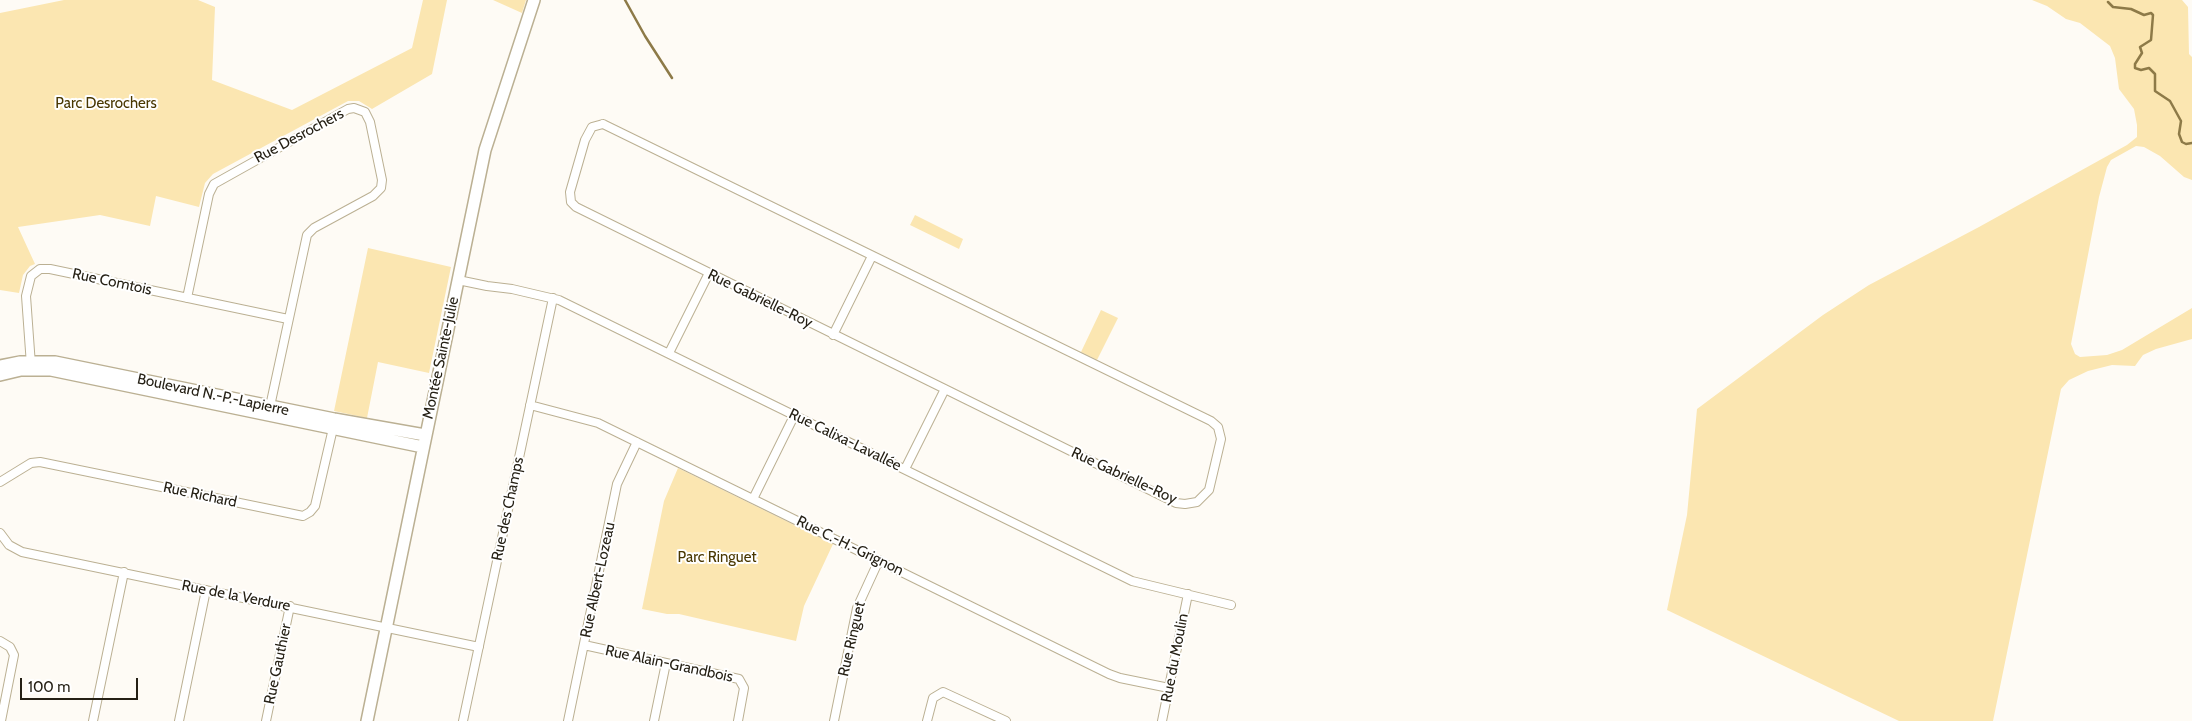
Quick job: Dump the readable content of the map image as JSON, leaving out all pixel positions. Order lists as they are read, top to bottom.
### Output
{
  "streets": {
    "main road": ["Montée Sainte-Julie", "Boulevard N.-P.-Lapierre"],
    "street": [
      "Rue Desrochers",
      "Rue Comtois",
      "Rue Gabrielle-Roy",
      "Rue Calixa-Lavallée",
      "Rue Richard",
      "Rue des Champs",
      "Rue C.-H.-Grignon",
      "Rue Albert-Lozeau",
      "Rue de la Verdure",
      "Rue Ringuet",
      "Rue du Moulin",
      "Rue Gauthier",
      "Rue Alain-Grandbois"
    ]
  },
  "crossings": [
    ["Rue Desrochers", "Rue Comtois"],
    ["Rue Desrochers", "Boulevard N.-P.-Lapierre"],
    ["Rue Comtois", "Boulevard N.-P.-Lapierre"],
    ["Montée Sainte-Julie", "Boulevard N.-P.-Lapierre"],
    ["Montée Sainte-Julie", "Rue Calixa-Lavallée"],
    ["Montée Sainte-Julie", "Rue de la Verdure"],
    ["Boulevard N.-P.-Lapierre", "Rue Richard"],
    ["Rue Calixa-Lavallée", "Rue des Champs"],
    ["Rue Calixa-Lavallée", "Rue du Moulin"],
    ["Rue des Champs", "Rue C.-H.-Grignon"],
    ["Rue des Champs", "Rue de la Verdure"],
    ["Rue C.-H.-Grignon", "Rue Albert-Lozeau"],
    ["Rue C.-H.-Grignon", "Rue Ringuet"],
    ["Rue C.-H.-Grignon", "Rue du Moulin"],
    ["Rue Albert-Lozeau", "Rue Alain-Grandbois"],
    ["Rue de la Verdure", "Rue Gauthier"]
  ],
  "parks": ["Parc Desrochers", "Parc Ringuet"],
  "scale_bar": "100 m"
}
